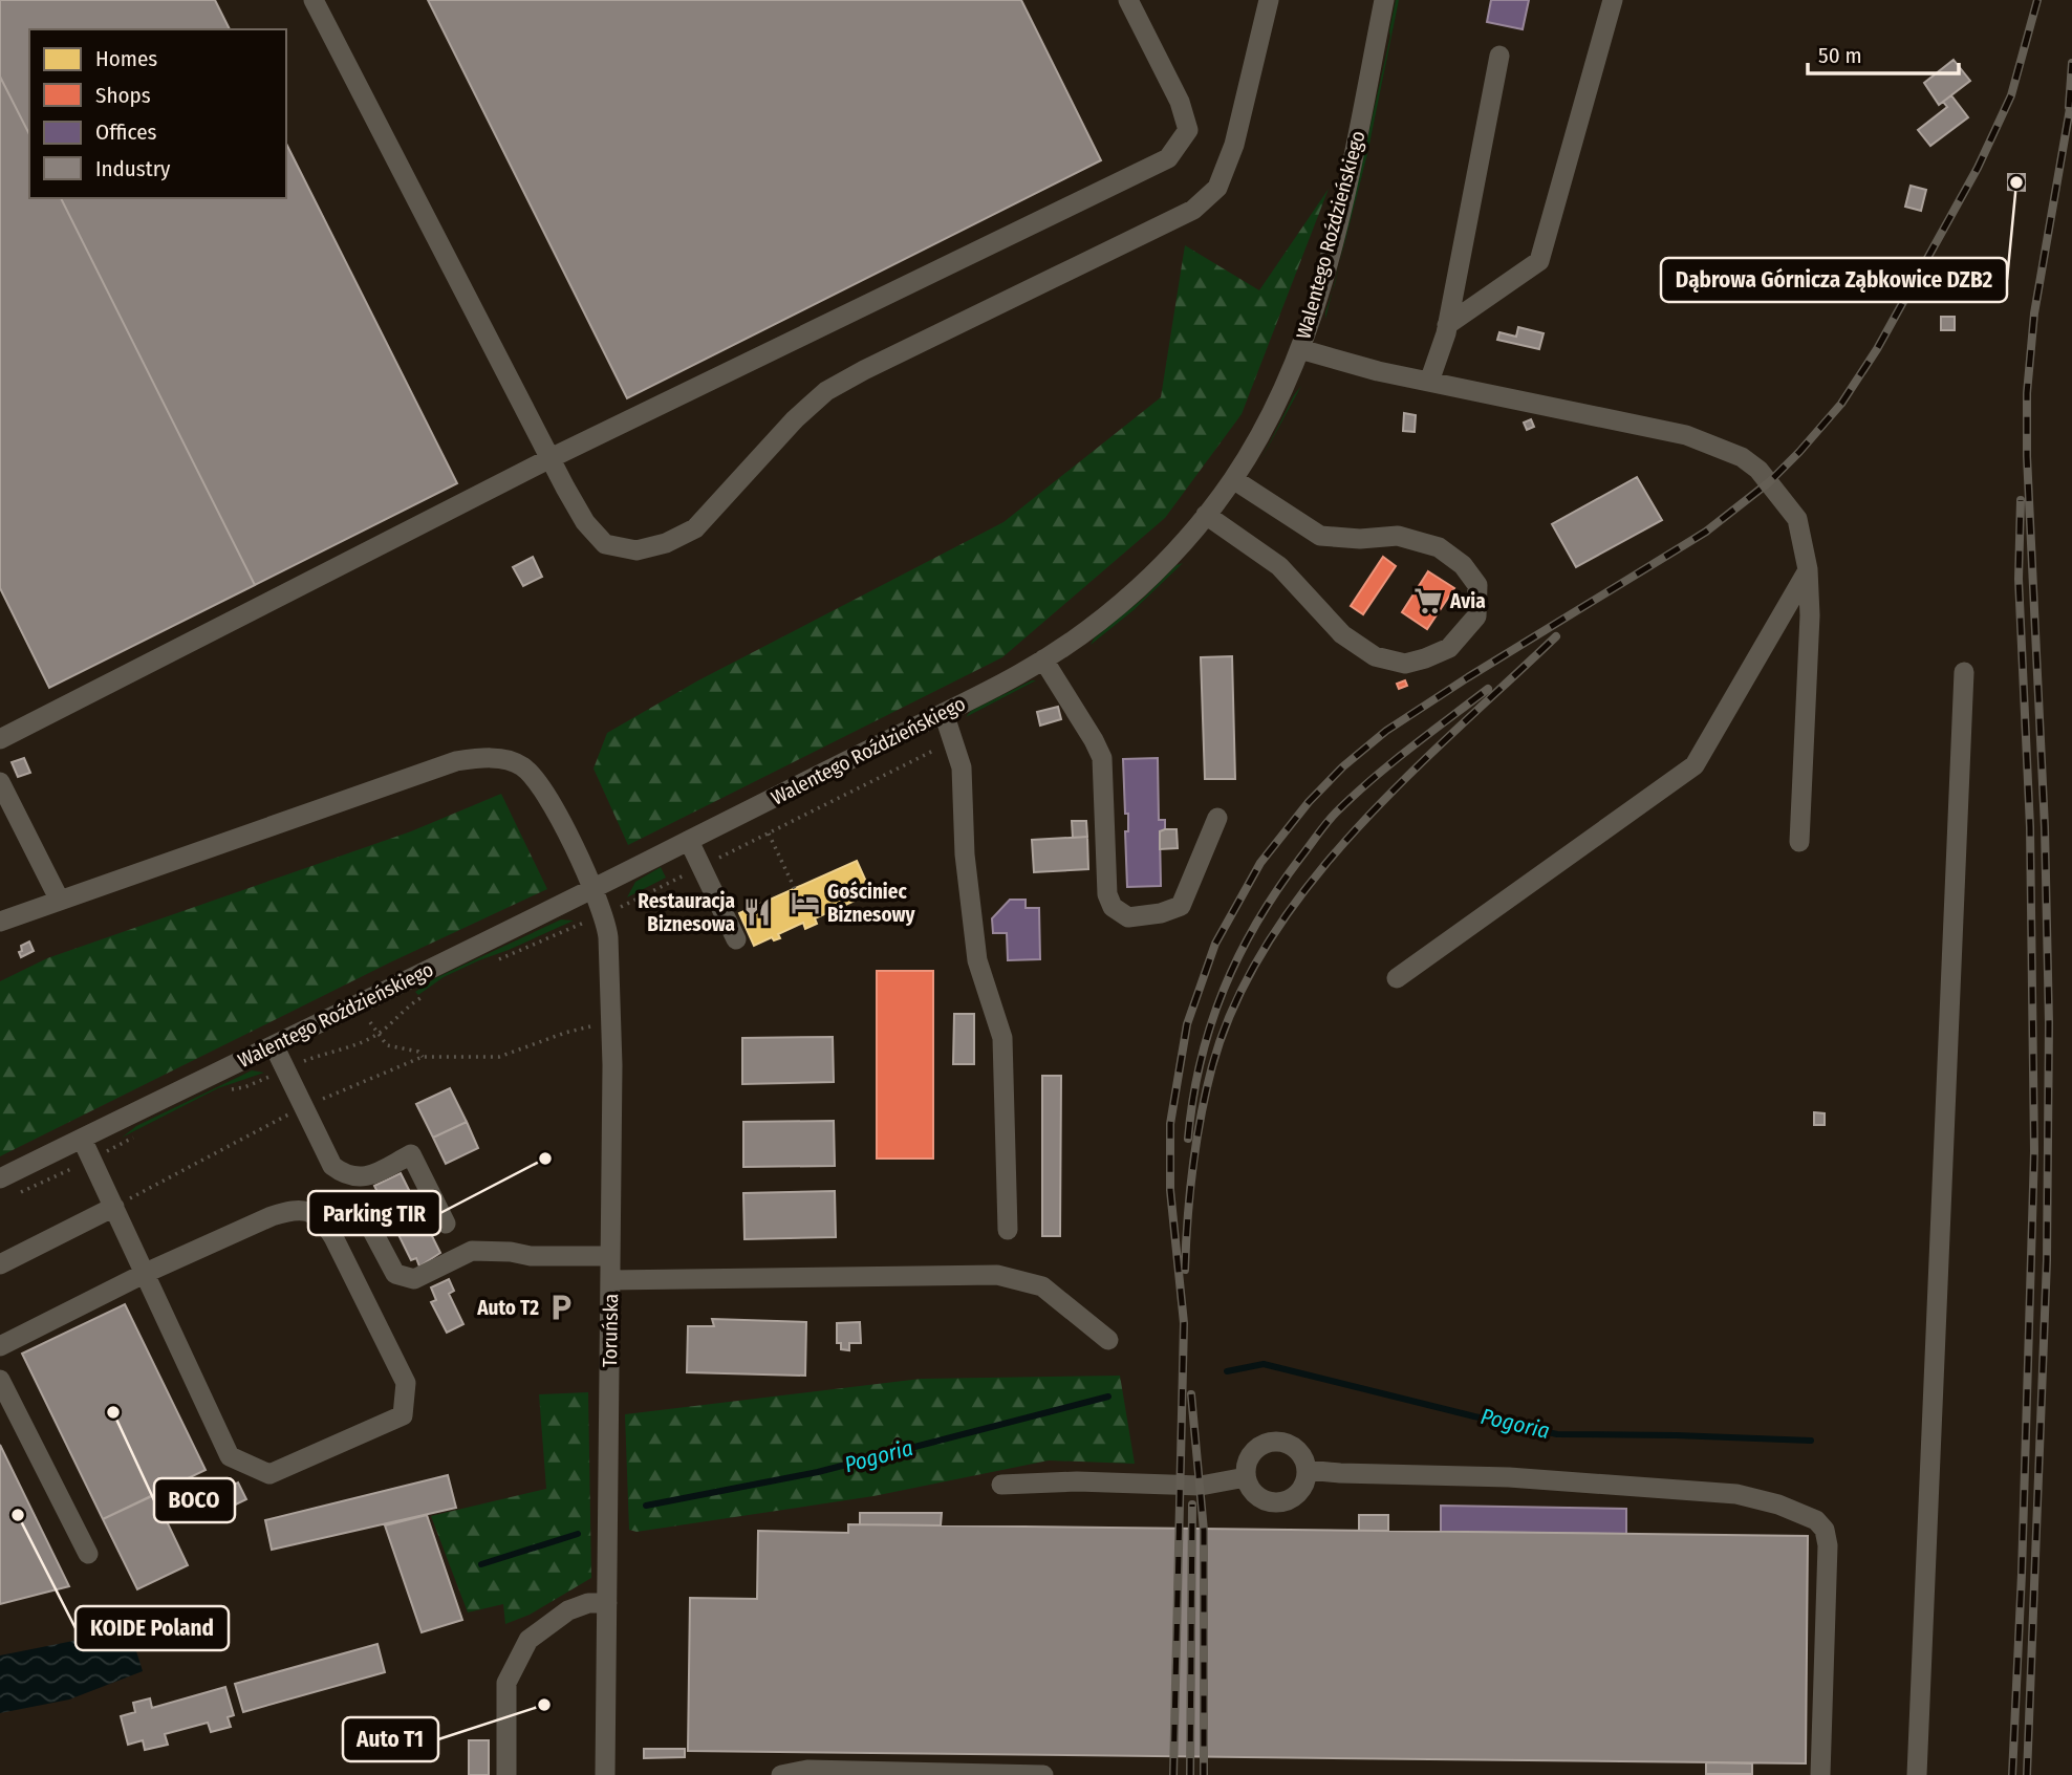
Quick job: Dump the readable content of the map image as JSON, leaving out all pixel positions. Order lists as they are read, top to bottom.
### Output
{
  "streets": {
    "street": ["Walentego Roździeńskiego", "Toruńska"]
  },
  "crossings": [
    ["Walentego Roździeńskiego", "Toruńska"]
  ],
  "water": ["Pogoria"],
  "places": {
    "other": [
      "Dąbrowa Górnicza Ząbkowice DZB2",
      "Parking TIR",
      "BOCO",
      "KOIDE Poland",
      "Auto T1"
    ],
    "supermarket": ["Avia"],
    "hotel": ["Gościniec Biznesowy"],
    "restaurant": ["Restauracja Biznesowa"],
    "parking": ["Auto T2"]
  },
  "legend": [
    "Homes",
    "Shops",
    "Offices",
    "Industry"
  ],
  "scale_bar": "50 m"
}
